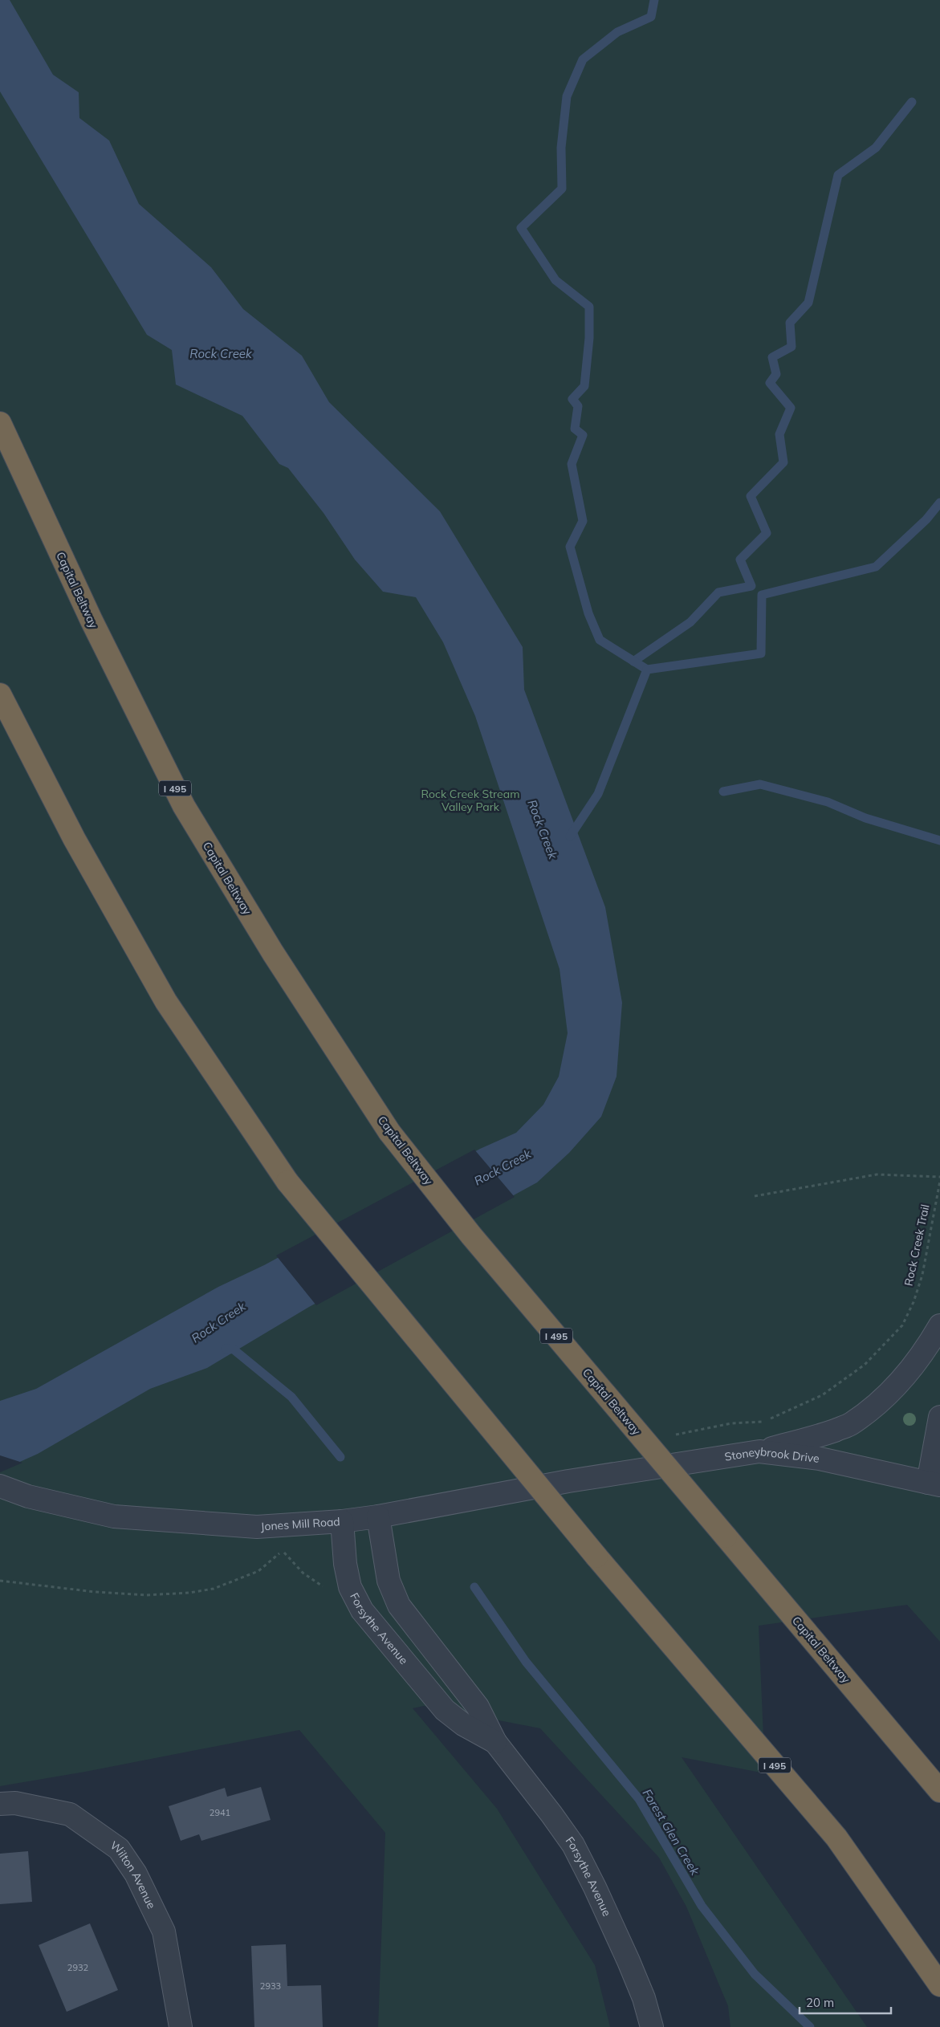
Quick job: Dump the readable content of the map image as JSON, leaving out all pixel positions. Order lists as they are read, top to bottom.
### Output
{
  "streets": {
    "highway": ["Capital Beltway", "I 495"],
    "street": [
      "Stoneybrook Drive",
      "Jones Mill Road",
      "Forsythe Avenue",
      "Wilton Avenue"
    ],
    "path": ["Rock Creek Trail"]
  },
  "crossings": [
    ["Stoneybrook Drive", "Jones Mill Road"],
    ["Jones Mill Road", "Forsythe Avenue"]
  ],
  "water": ["Rock Creek", "Forest Glen Creek"],
  "parks": ["Rock Creek Stream Valley Park"],
  "house_numbers": ["2941", "2932", "2933"],
  "scale_bar": "20 m"
}
